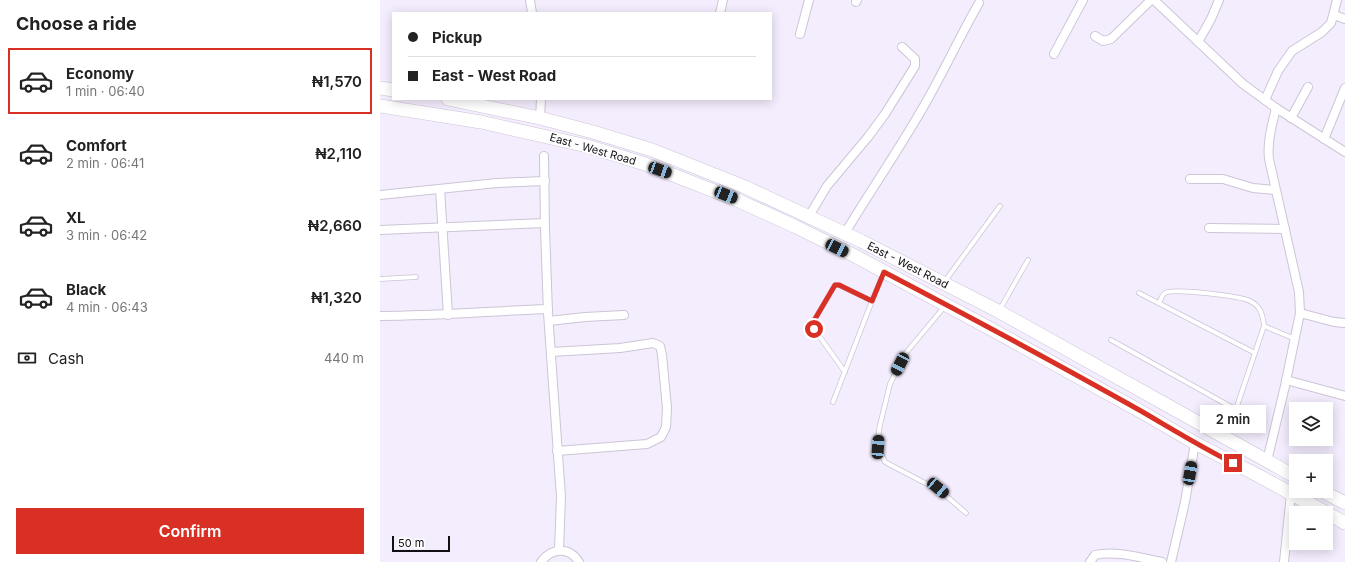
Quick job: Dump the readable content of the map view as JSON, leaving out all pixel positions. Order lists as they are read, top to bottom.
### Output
{
  "streets": {
    "main road": ["East - West Road"]
  },
  "scale_bar": "50 m",
  "page": {
    "heading": "Choose a ride",
    "banner": ["Pickup", "East - West Road"],
    "list": [
      {
        "name": "Economy",
        "note": "1 min · 06:40",
        "value": "₦1,570"
      },
      {
        "name": "Comfort",
        "note": "2 min · 06:41",
        "value": "₦2,110"
      },
      {
        "name": "XL",
        "note": "3 min · 06:42",
        "value": "₦2,660"
      },
      {
        "name": "Black",
        "note": "4 min · 06:43",
        "value": "₦1,320"
      }
    ],
    "pay": ["Cash", "440 m"],
    "map_buttons": ["+", "−"],
    "bubble": "2 min",
    "buttons": "Confirm",
    "scale": "50 m"
  }
}
